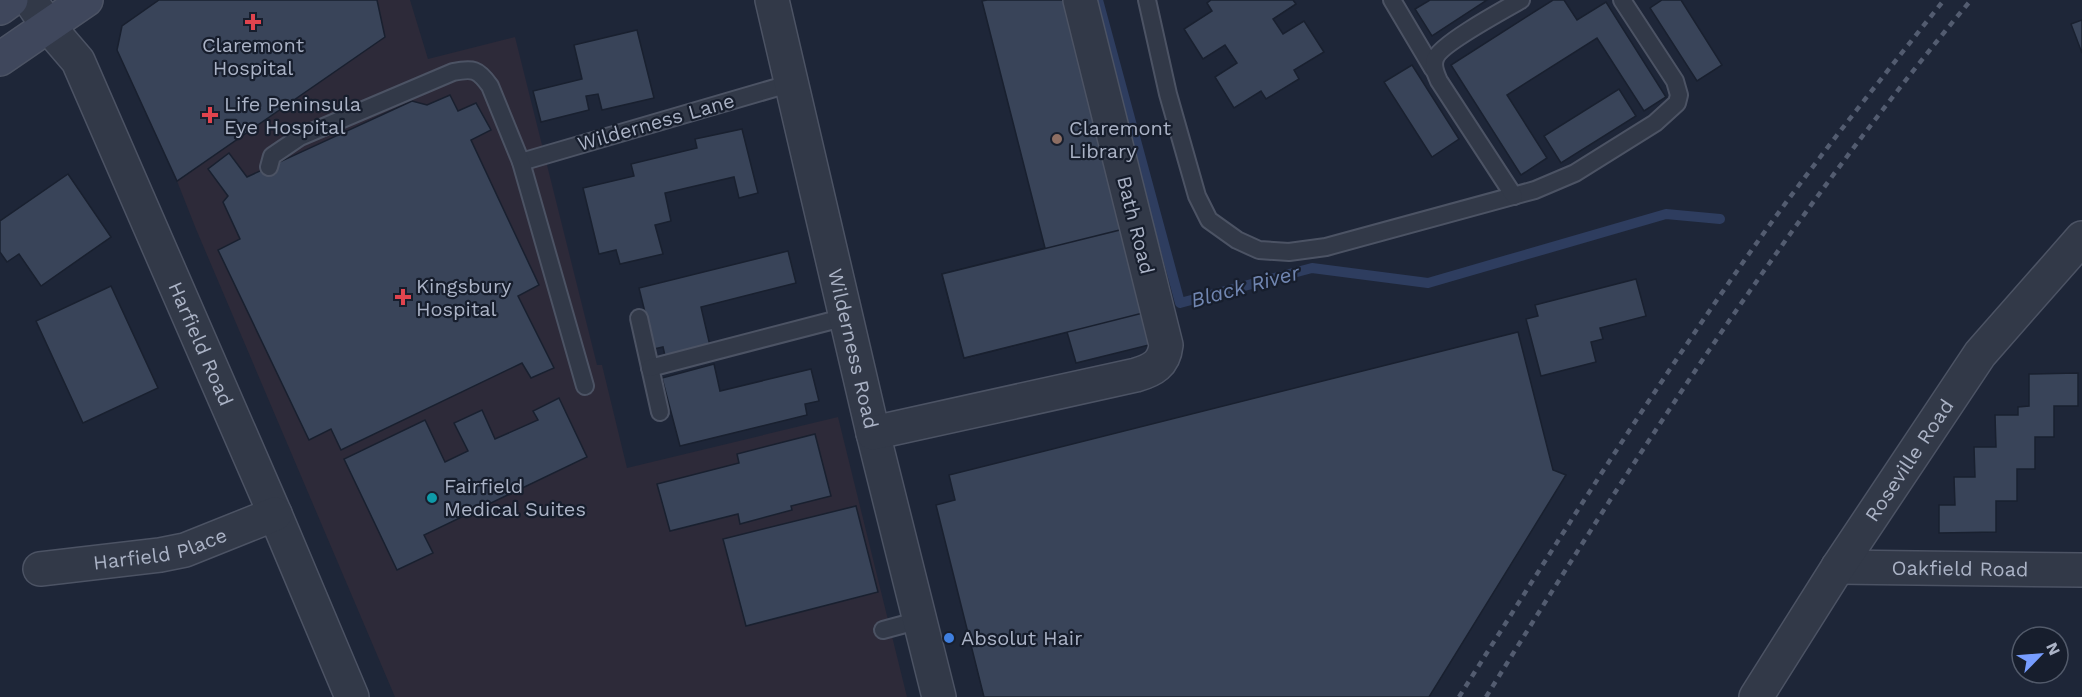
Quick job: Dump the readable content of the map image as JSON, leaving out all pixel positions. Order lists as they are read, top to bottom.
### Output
{
  "streets": {
    "street": [
      "Bath Road",
      "Harfield Road",
      "Wilderness Road",
      "Roseville Road",
      "Harfield Place",
      "Oakfield Road"
    ],
    "lane": ["Wilderness Lane"]
  },
  "crossings": [
    ["Wilderness Lane", "Wilderness Road"],
    ["Bath Road", "Wilderness Road"],
    ["Harfield Road", "Harfield Place"],
    ["Roseville Road", "Oakfield Road"]
  ],
  "water": ["Black River"],
  "places": {
    "health": ["Claremont Hospital", "Life Peninsula Eye Hospital", "Kingsbury Hospital"],
    "other": ["Claremont Library", "Fairfield Medical Suites", "Absolut Hair"]
  },
  "north": "top right"
}
